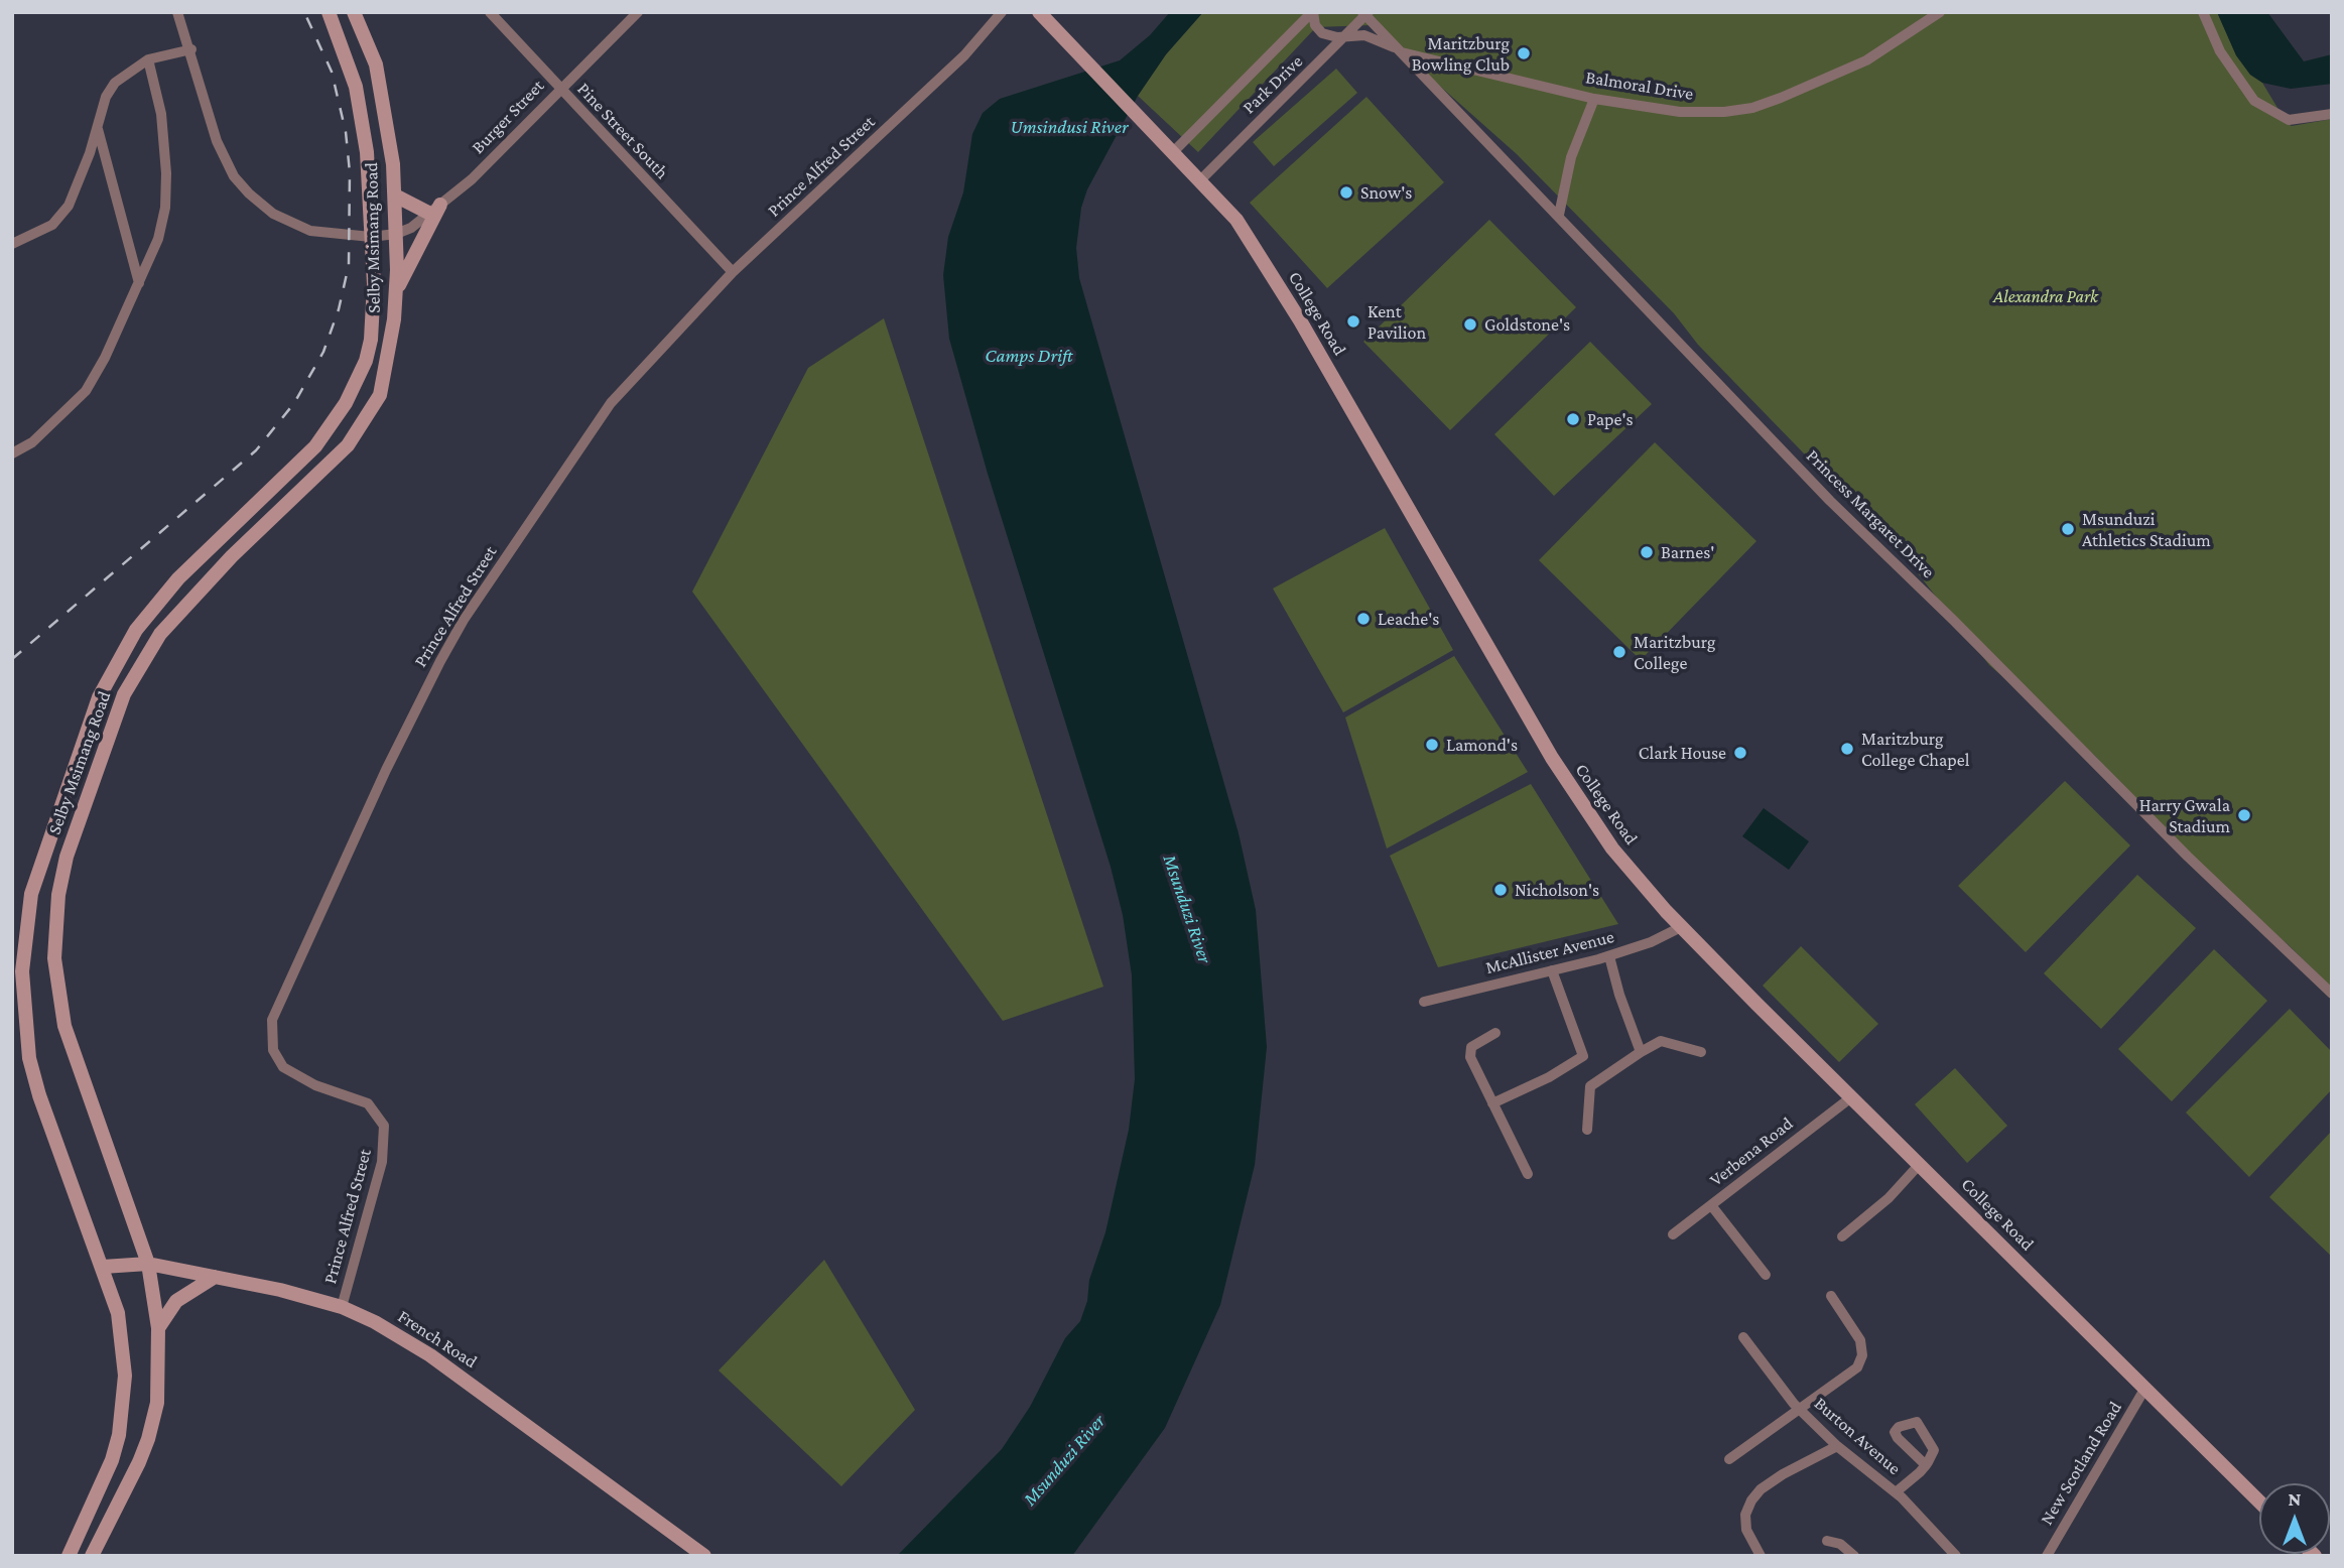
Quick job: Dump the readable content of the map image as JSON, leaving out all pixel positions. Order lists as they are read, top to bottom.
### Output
{
  "streets": {
    "main road": ["Selby Msimang Road", "College Road", "French Road"],
    "street": [
      "Park Drive",
      "Balmoral Drive",
      "Burger Street",
      "Pine Street South",
      "Prince Alfred Street",
      "Princess Margaret Drive",
      "McAllister Avenue",
      "Verbena Road",
      "Burton Avenue",
      "New Scotland Road"
    ]
  },
  "crossings": [
    ["Park Drive", "College Road"],
    ["Park Drive", "Princess Margaret Drive"],
    ["Balmoral Drive", "Princess Margaret Drive"],
    ["Burger Street", "Pine Street South"],
    ["Burger Street", "Selby Msimang Road"],
    ["Pine Street South", "Prince Alfred Street"],
    ["Prince Alfred Street", "French Road"],
    ["Selby Msimang Road", "French Road"],
    ["College Road", "McAllister Avenue"],
    ["College Road", "Verbena Road"],
    ["College Road", "New Scotland Road"]
  ],
  "water": ["Umsindusi River", "Camps Drift", "Msunduzi River"],
  "parks": ["Alexandra Park"],
  "places": [
    "Maritzburg Bowling Club",
    "Snow's",
    "Kent Pavilion",
    "Goldstone's",
    "Pape's",
    "Msunduzi Athletics Stadium",
    "Barnes'",
    "Leache's",
    "Maritzburg College",
    "Lamond's",
    "Maritzburg College Chapel",
    "Clark House",
    "Harry Gwala Stadium",
    "Nicholson's"
  ],
  "north": "top"
}
